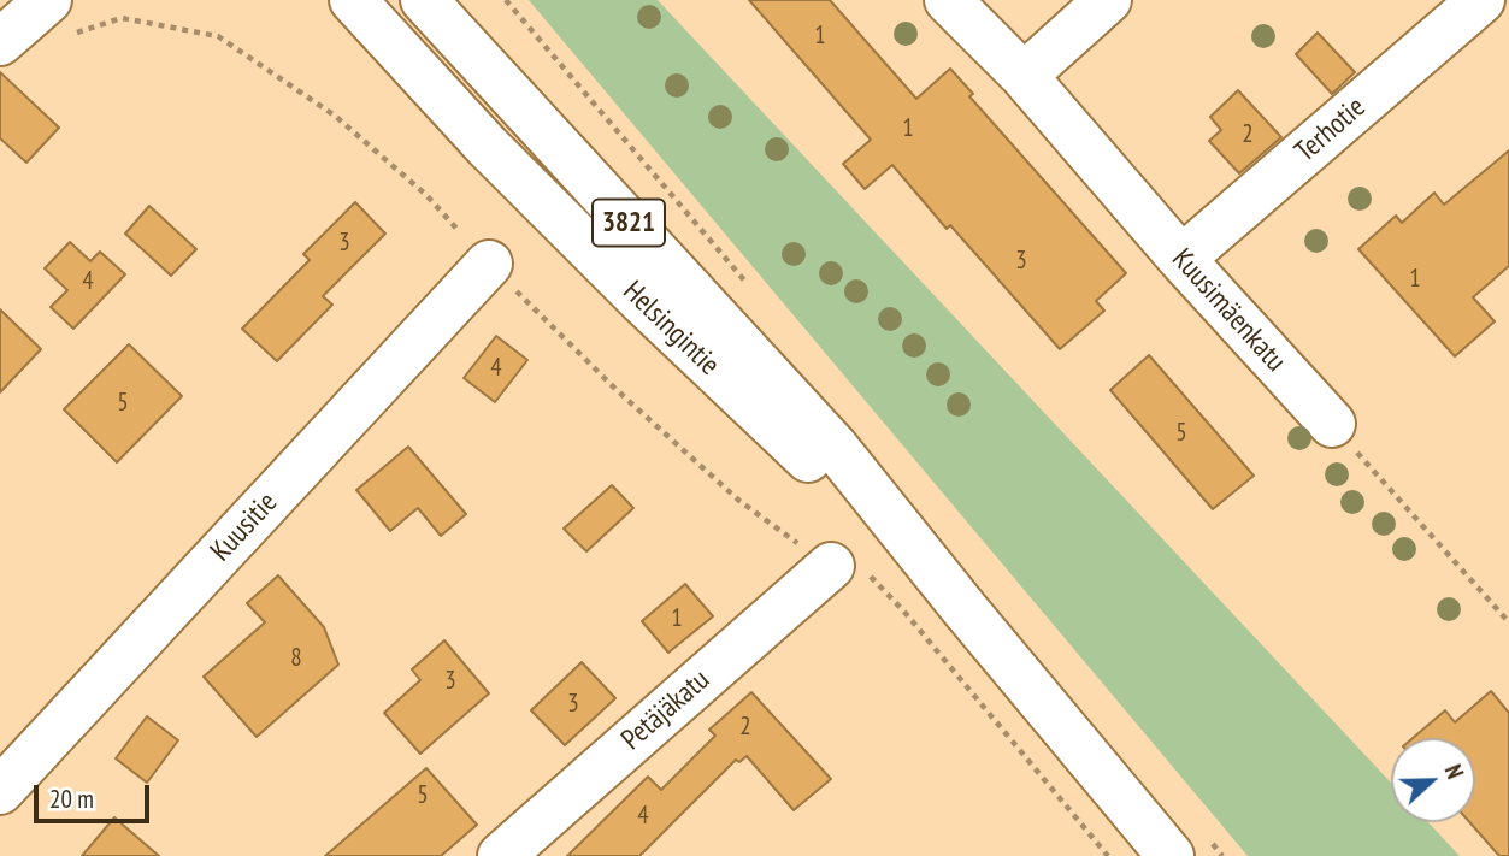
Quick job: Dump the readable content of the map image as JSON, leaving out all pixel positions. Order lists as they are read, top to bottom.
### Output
{
  "streets": {
    "street": [
      "Terhotie",
      "3821",
      "Kuusimäenkatu",
      "Helsingintie",
      "Kuusitie",
      "Petäjäkatu"
    ]
  },
  "crossings": [
    ["Terhotie", "Kuusimäenkatu"]
  ],
  "house_numbers": [
    "1",
    "1",
    "2",
    "3",
    "3",
    "1",
    "4",
    "4",
    "5",
    "5",
    "1",
    "8",
    "3",
    "3",
    "2",
    "5",
    "4"
  ],
  "scale_bar": "20 m",
  "north": "right"
}
